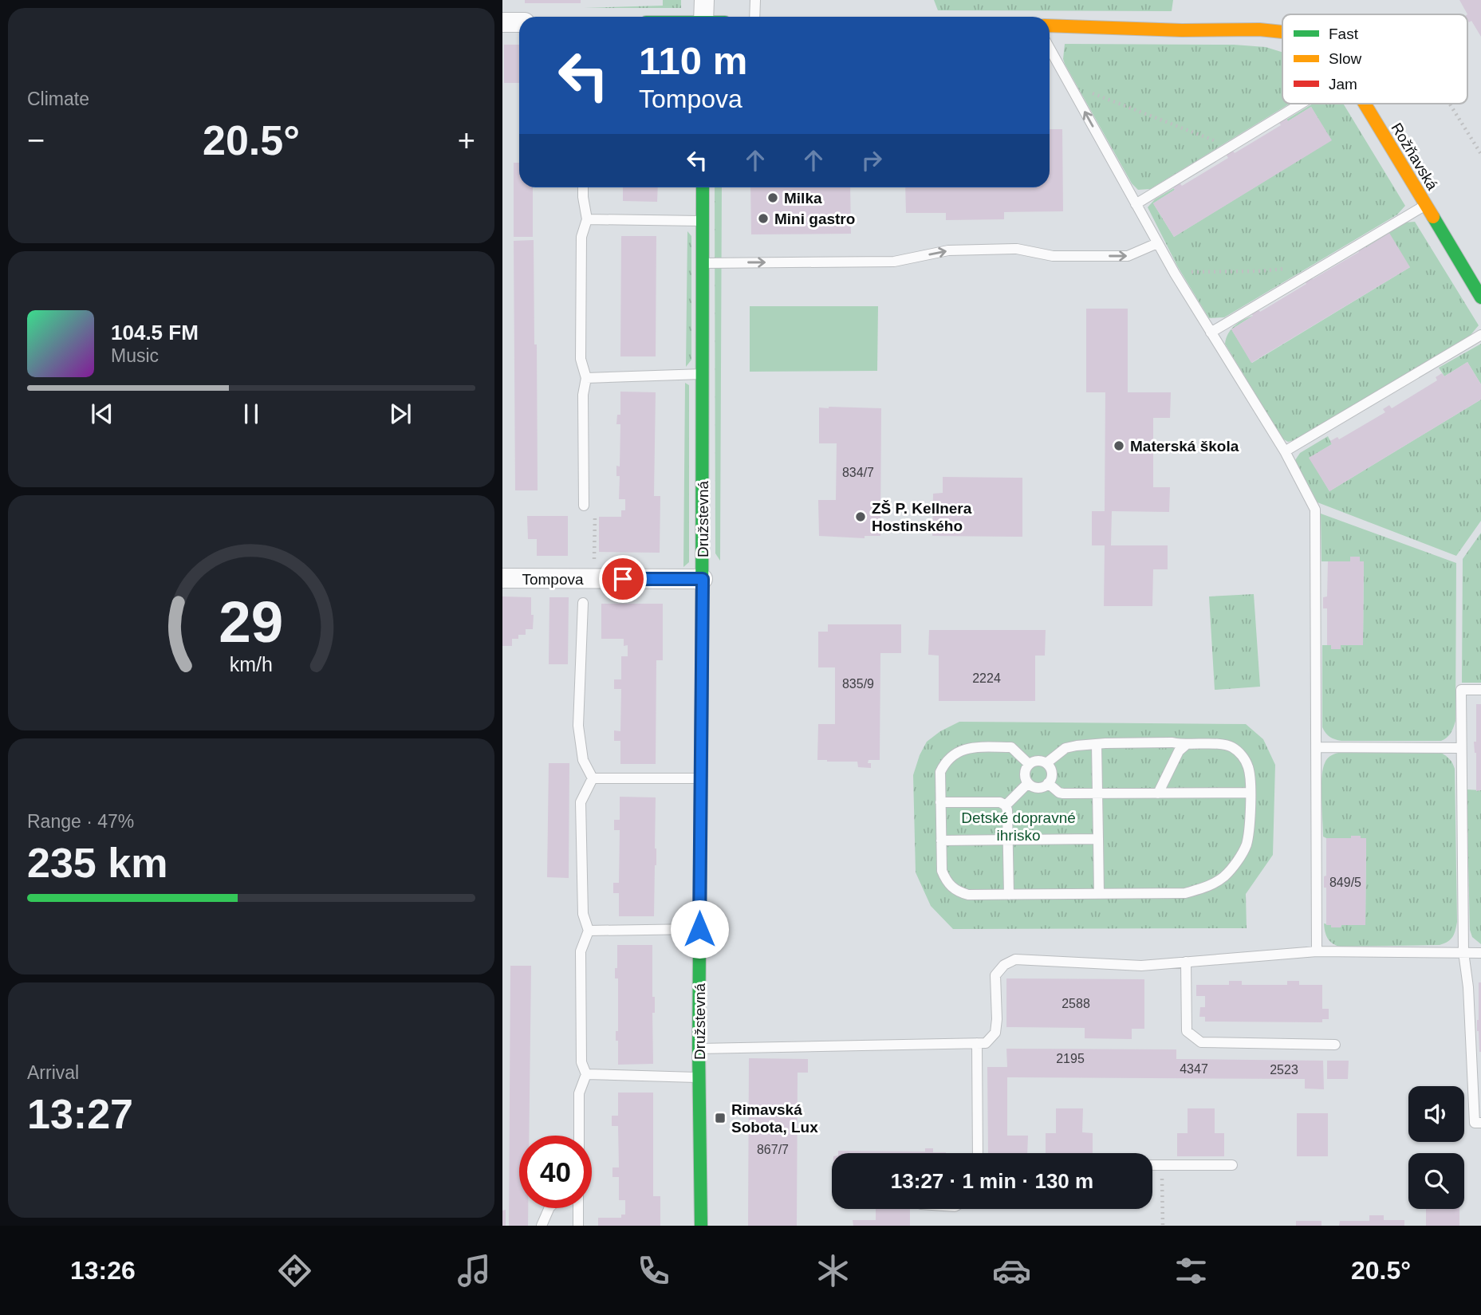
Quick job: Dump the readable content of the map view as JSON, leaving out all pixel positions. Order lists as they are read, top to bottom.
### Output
{
  "streets": {
    "street": ["Rožňavská", "Družstevná", "Tompova"]
  },
  "crossings": [
    ["Družstevná", "Tompova"]
  ],
  "parks": ["Detské dopravné ihrisko"],
  "places": {
    "other": [
      "Milka",
      "Mini gastro",
      "Materská škola",
      "ZŠ P. Kellnera Hostinského"
    ],
    "transit": ["Rimavská Sobota, Lux"]
  },
  "house_numbers": [
    "834/7",
    "2224",
    "835/9",
    "849/5",
    "2588",
    "2195",
    "4347",
    "2523",
    "867/7"
  ],
  "legend": ["Fast", "Slow", "Jam"],
  "page": {
    "tile": [
      "Climate",
      ["Range · 47%", "235 km"],
      ["Arrival", "13:27"]
    ],
    "turn": ["110 m", "Tompova"],
    "heat": ["−", "20.5°", "+"],
    "song": ["104.5 FM", "Music"],
    "limit": "40",
    "trip": "13:27 · 1 min · 130 m",
    "tabs": ["13:26", "20.5°"],
    "gauge": ["29", "km/h"]
  }
}
